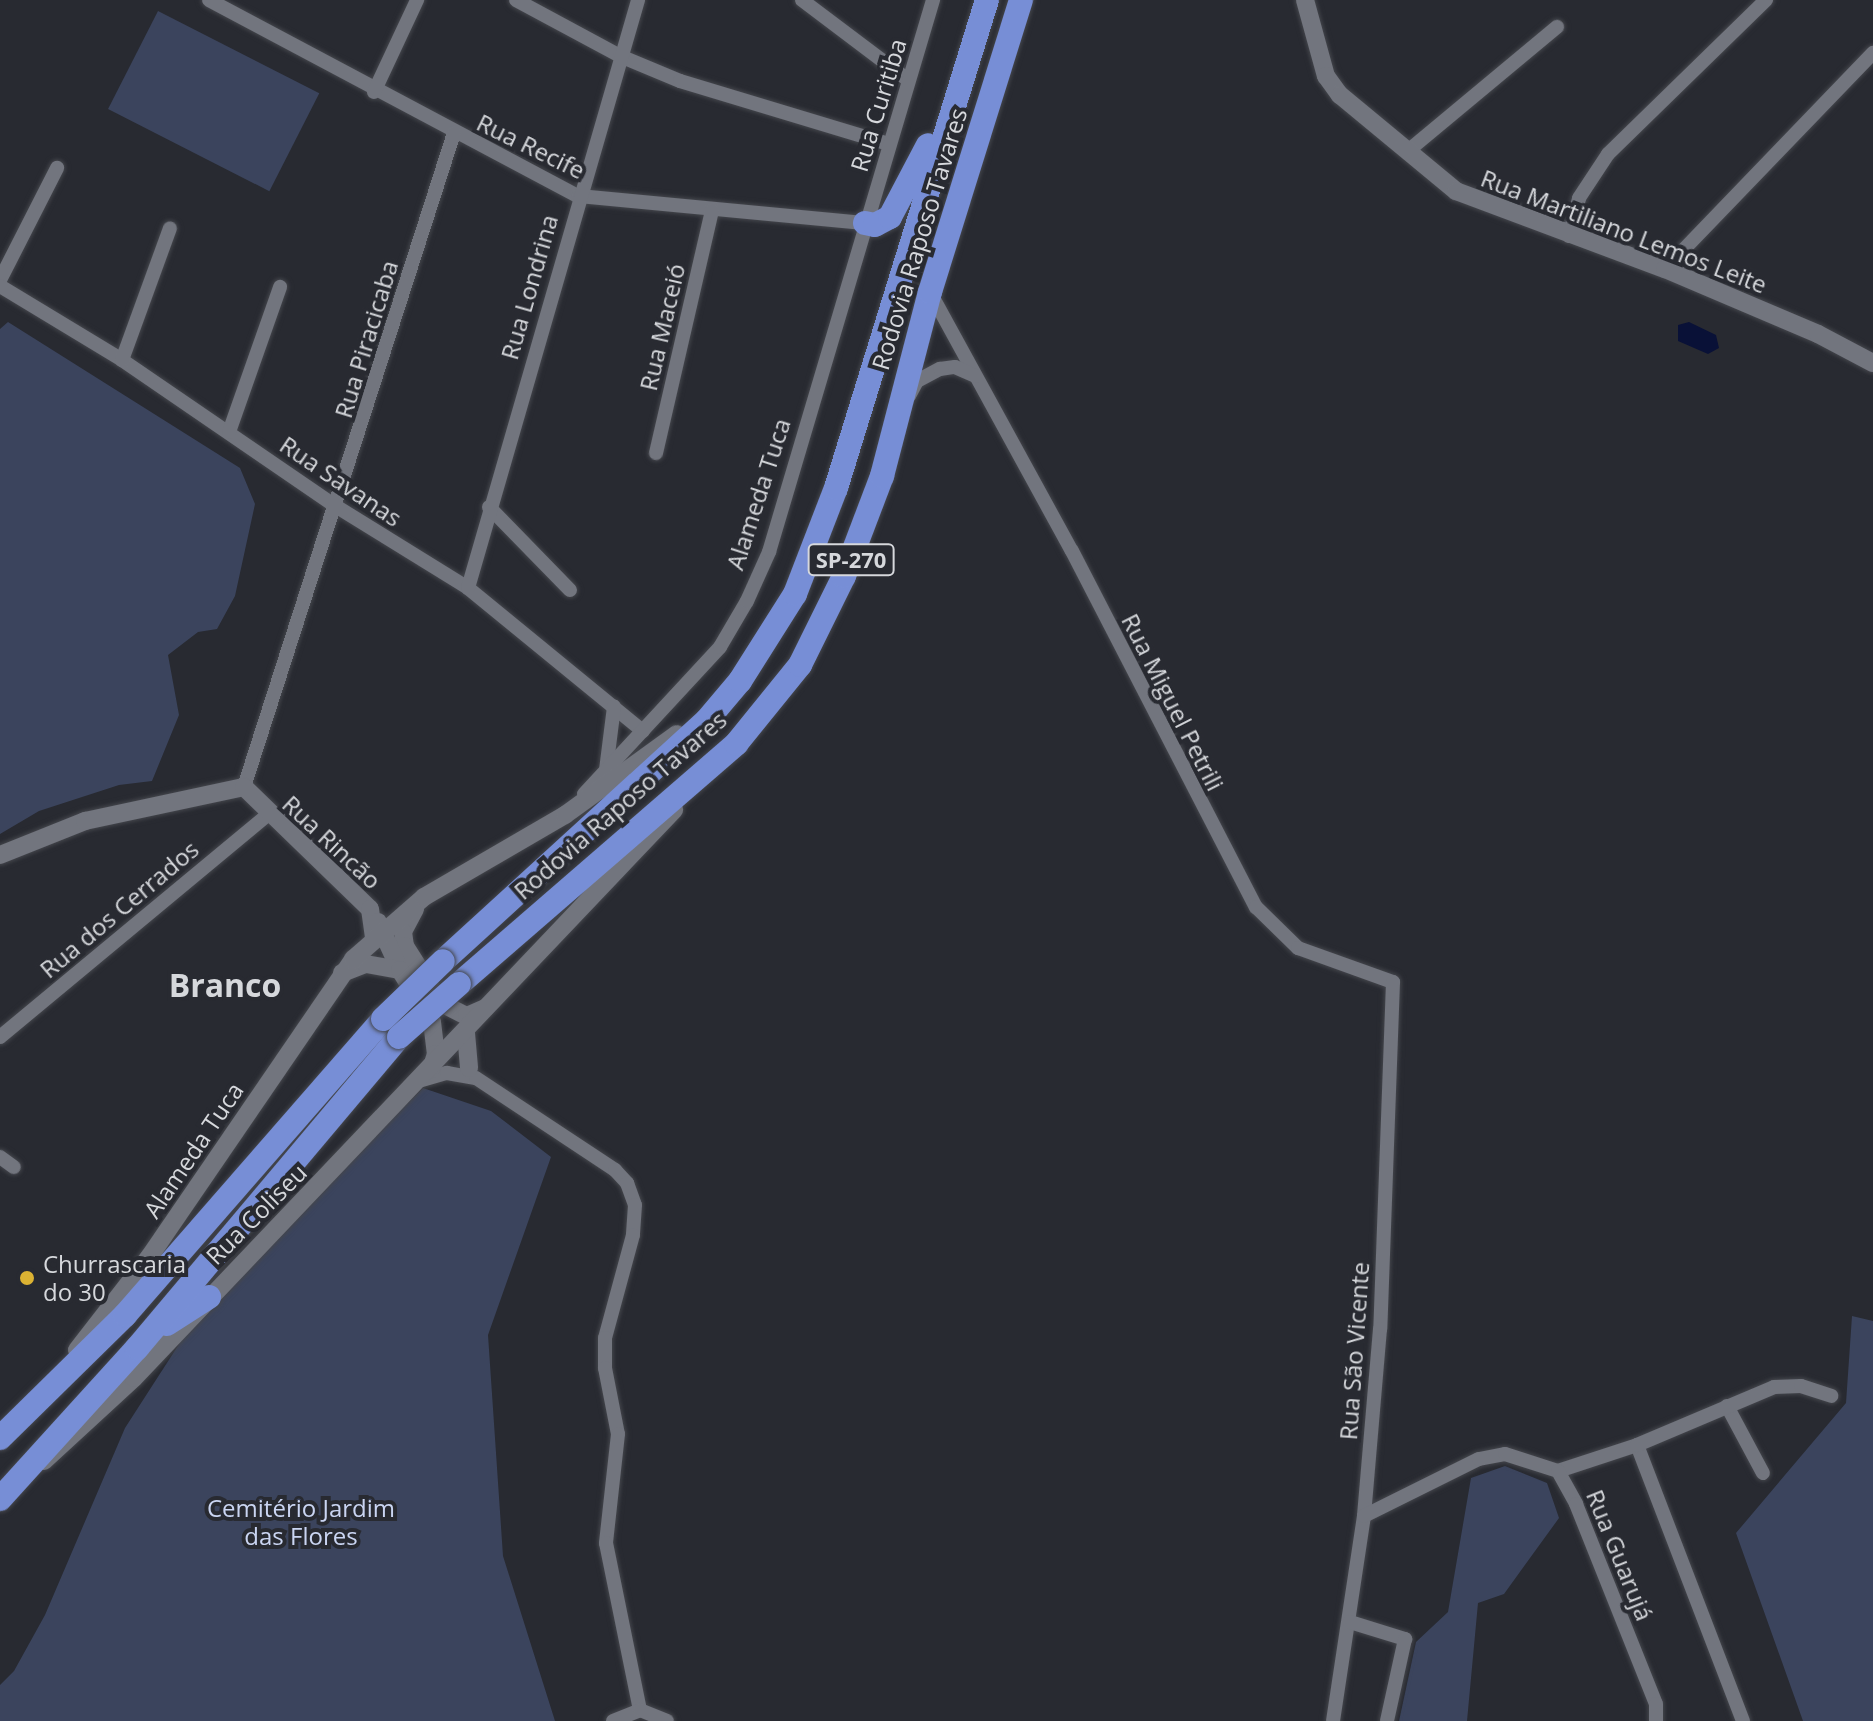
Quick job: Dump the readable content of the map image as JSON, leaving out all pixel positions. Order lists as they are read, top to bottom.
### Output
{
  "streets": {
    "highway": ["Rodovia Raposo Tavares", "SP-270"],
    "street": [
      "Rua Curitiba",
      "Rua Recife",
      "Rua Martiliano Lemos Leite",
      "Rua Londrina",
      "Rua Maceió",
      "Rua Piracicaba",
      "Rua Savanas",
      "Alameda Tuca",
      "Rua Miguel Petrili",
      "Rua Rincão",
      "Rua dos Cerrados",
      "Rua Coliseu",
      "Rua São Vicente",
      "Rua Guarujá"
    ]
  },
  "crossings": [
    ["Rua Curitiba", "Rua Recife"],
    ["Rua Curitiba", "Alameda Tuca"],
    ["Rua Recife", "Rua Londrina"],
    ["Rua Recife", "Rua Maceió"],
    ["Rua Recife", "Rua Piracicaba"],
    ["Rua Recife", "Alameda Tuca"],
    ["Rodovia Raposo Tavares", "Alameda Tuca"],
    ["Rodovia Raposo Tavares", "Rua Miguel Petrili"],
    ["Rodovia Raposo Tavares", "Rua Coliseu"],
    ["Rua Londrina", "Rua Savanas"],
    ["Rua Piracicaba", "Rua Savanas"],
    ["Rua Piracicaba", "Rua Rincão"],
    ["Rua Savanas", "Alameda Tuca"],
    ["Rua Miguel Petrili", "Rua São Vicente"],
    ["Rua Rincão", "Rua dos Cerrados"],
    ["Rua São Vicente", "Rua Guarujá"]
  ],
  "districts": ["Branco"],
  "parks": ["Cemitério Jardim das Flores"],
  "places": ["Churrascaria do 30"]
}
